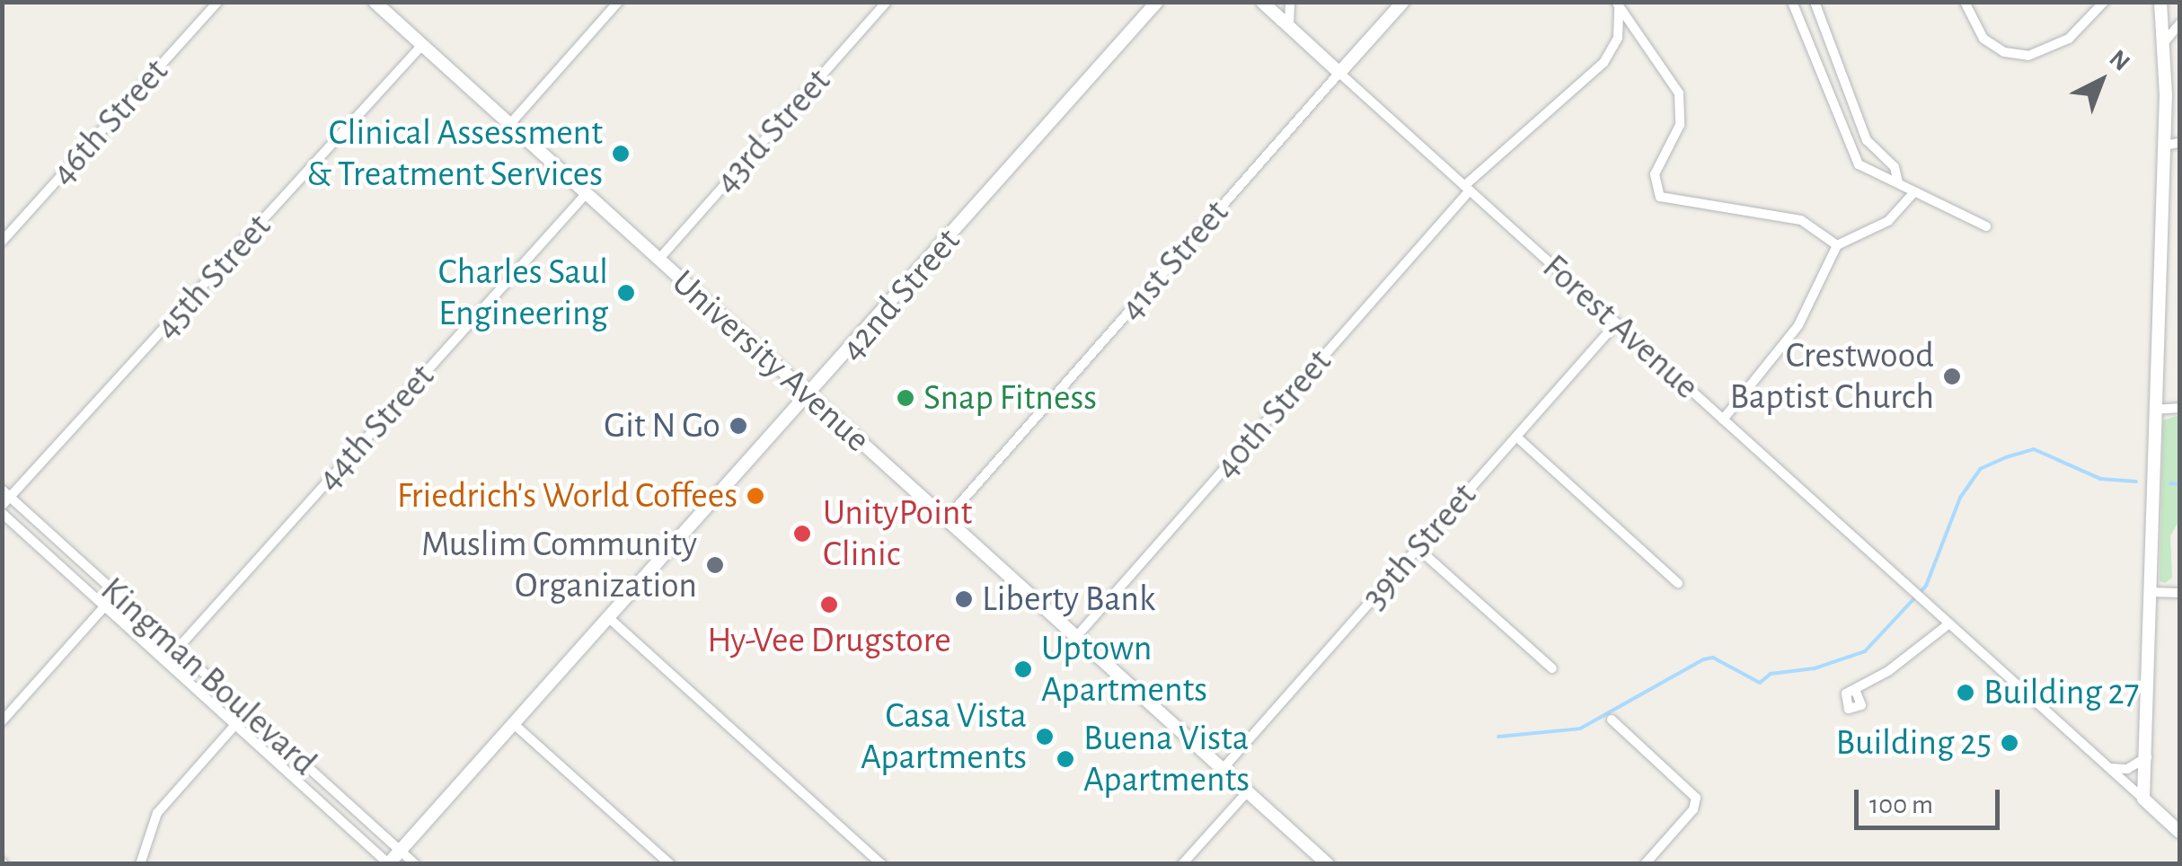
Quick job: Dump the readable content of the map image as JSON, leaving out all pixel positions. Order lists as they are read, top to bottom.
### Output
{
  "streets": {
    "main road": [
      "41st Street",
      "42nd Street",
      "Forest Avenue",
      "University Avenue"
    ],
    "street": [
      "46th Street",
      "43rd Street",
      "45th Street",
      "40th Street",
      "44th Street",
      "39th Street",
      "Kingman Boulevard"
    ]
  },
  "crossings": [
    ["43rd Street", "University Avenue"],
    ["41st Street", "Forest Avenue"],
    ["41st Street", "University Avenue"],
    ["45th Street", "University Avenue"],
    ["45th Street", "Kingman Boulevard"],
    ["42nd Street", "University Avenue"],
    ["42nd Street", "Kingman Boulevard"],
    ["Forest Avenue", "40th Street"],
    ["Forest Avenue", "39th Street"],
    ["University Avenue", "40th Street"],
    ["University Avenue", "44th Street"],
    ["University Avenue", "39th Street"],
    ["44th Street", "Kingman Boulevard"]
  ],
  "places": [
    "Clinical Assessment & Treatment Services",
    "Charles Saul Engineering",
    "Crestwood Baptist Church",
    "Snap Fitness",
    "Git N Go",
    "Friedrich's World Coffees",
    "UnityPoint Clinic",
    "Muslim Community Organization",
    "Liberty Bank",
    "Hy-Vee Drugstore",
    "Uptown Apartments",
    "Building 27",
    "Casa Vista Apartments",
    "Building 25",
    "Buena Vista Apartments"
  ],
  "scale_bar": "100 m",
  "north": "top right"
}
